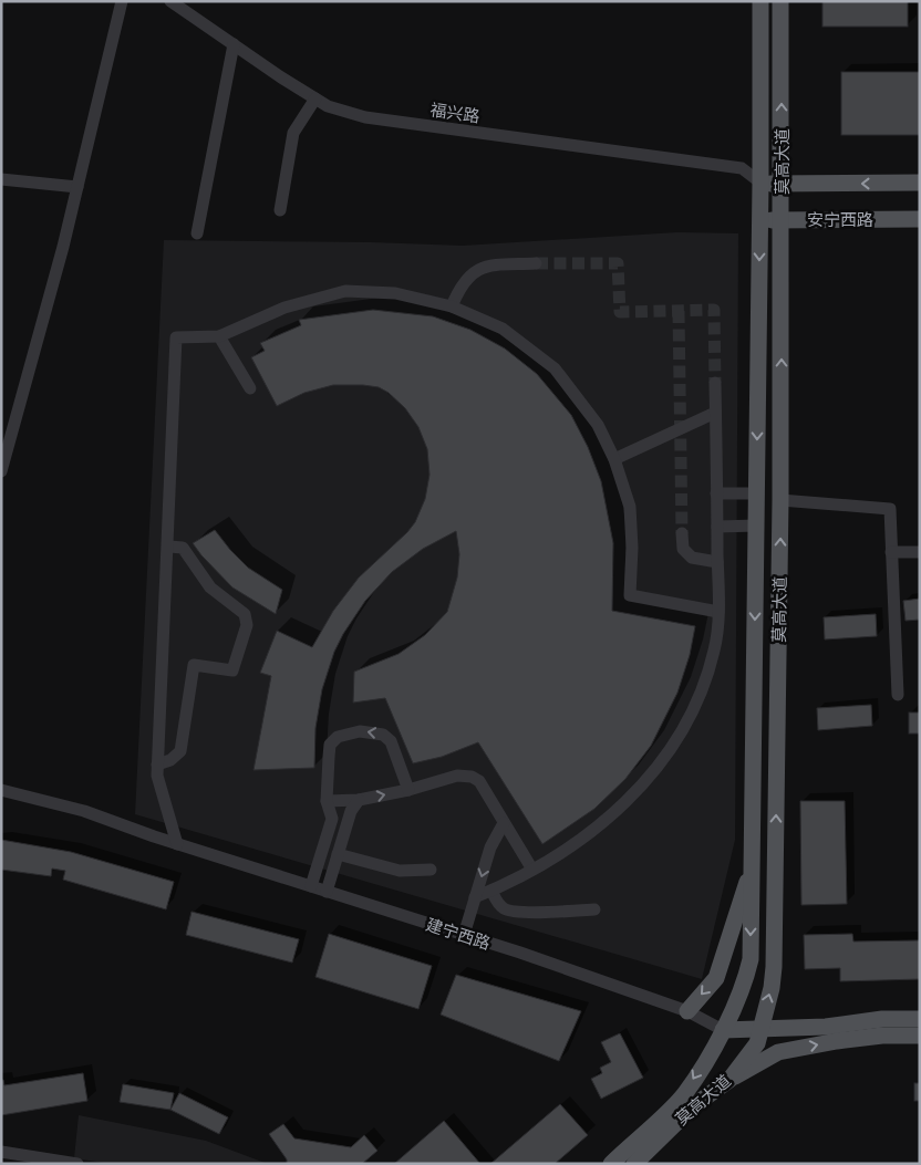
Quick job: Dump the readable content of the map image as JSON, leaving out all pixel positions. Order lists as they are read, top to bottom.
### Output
{
  "streets": {
    "main road": ["莫高大道", "安宁西路"],
    "street": ["福兴路", "建宁西路"]
  },
  "crossings": [
    ["福兴路", "莫高大道"],
    ["莫高大道", "安宁西路"],
    ["莫高大道", "建宁西路"]
  ]
}
